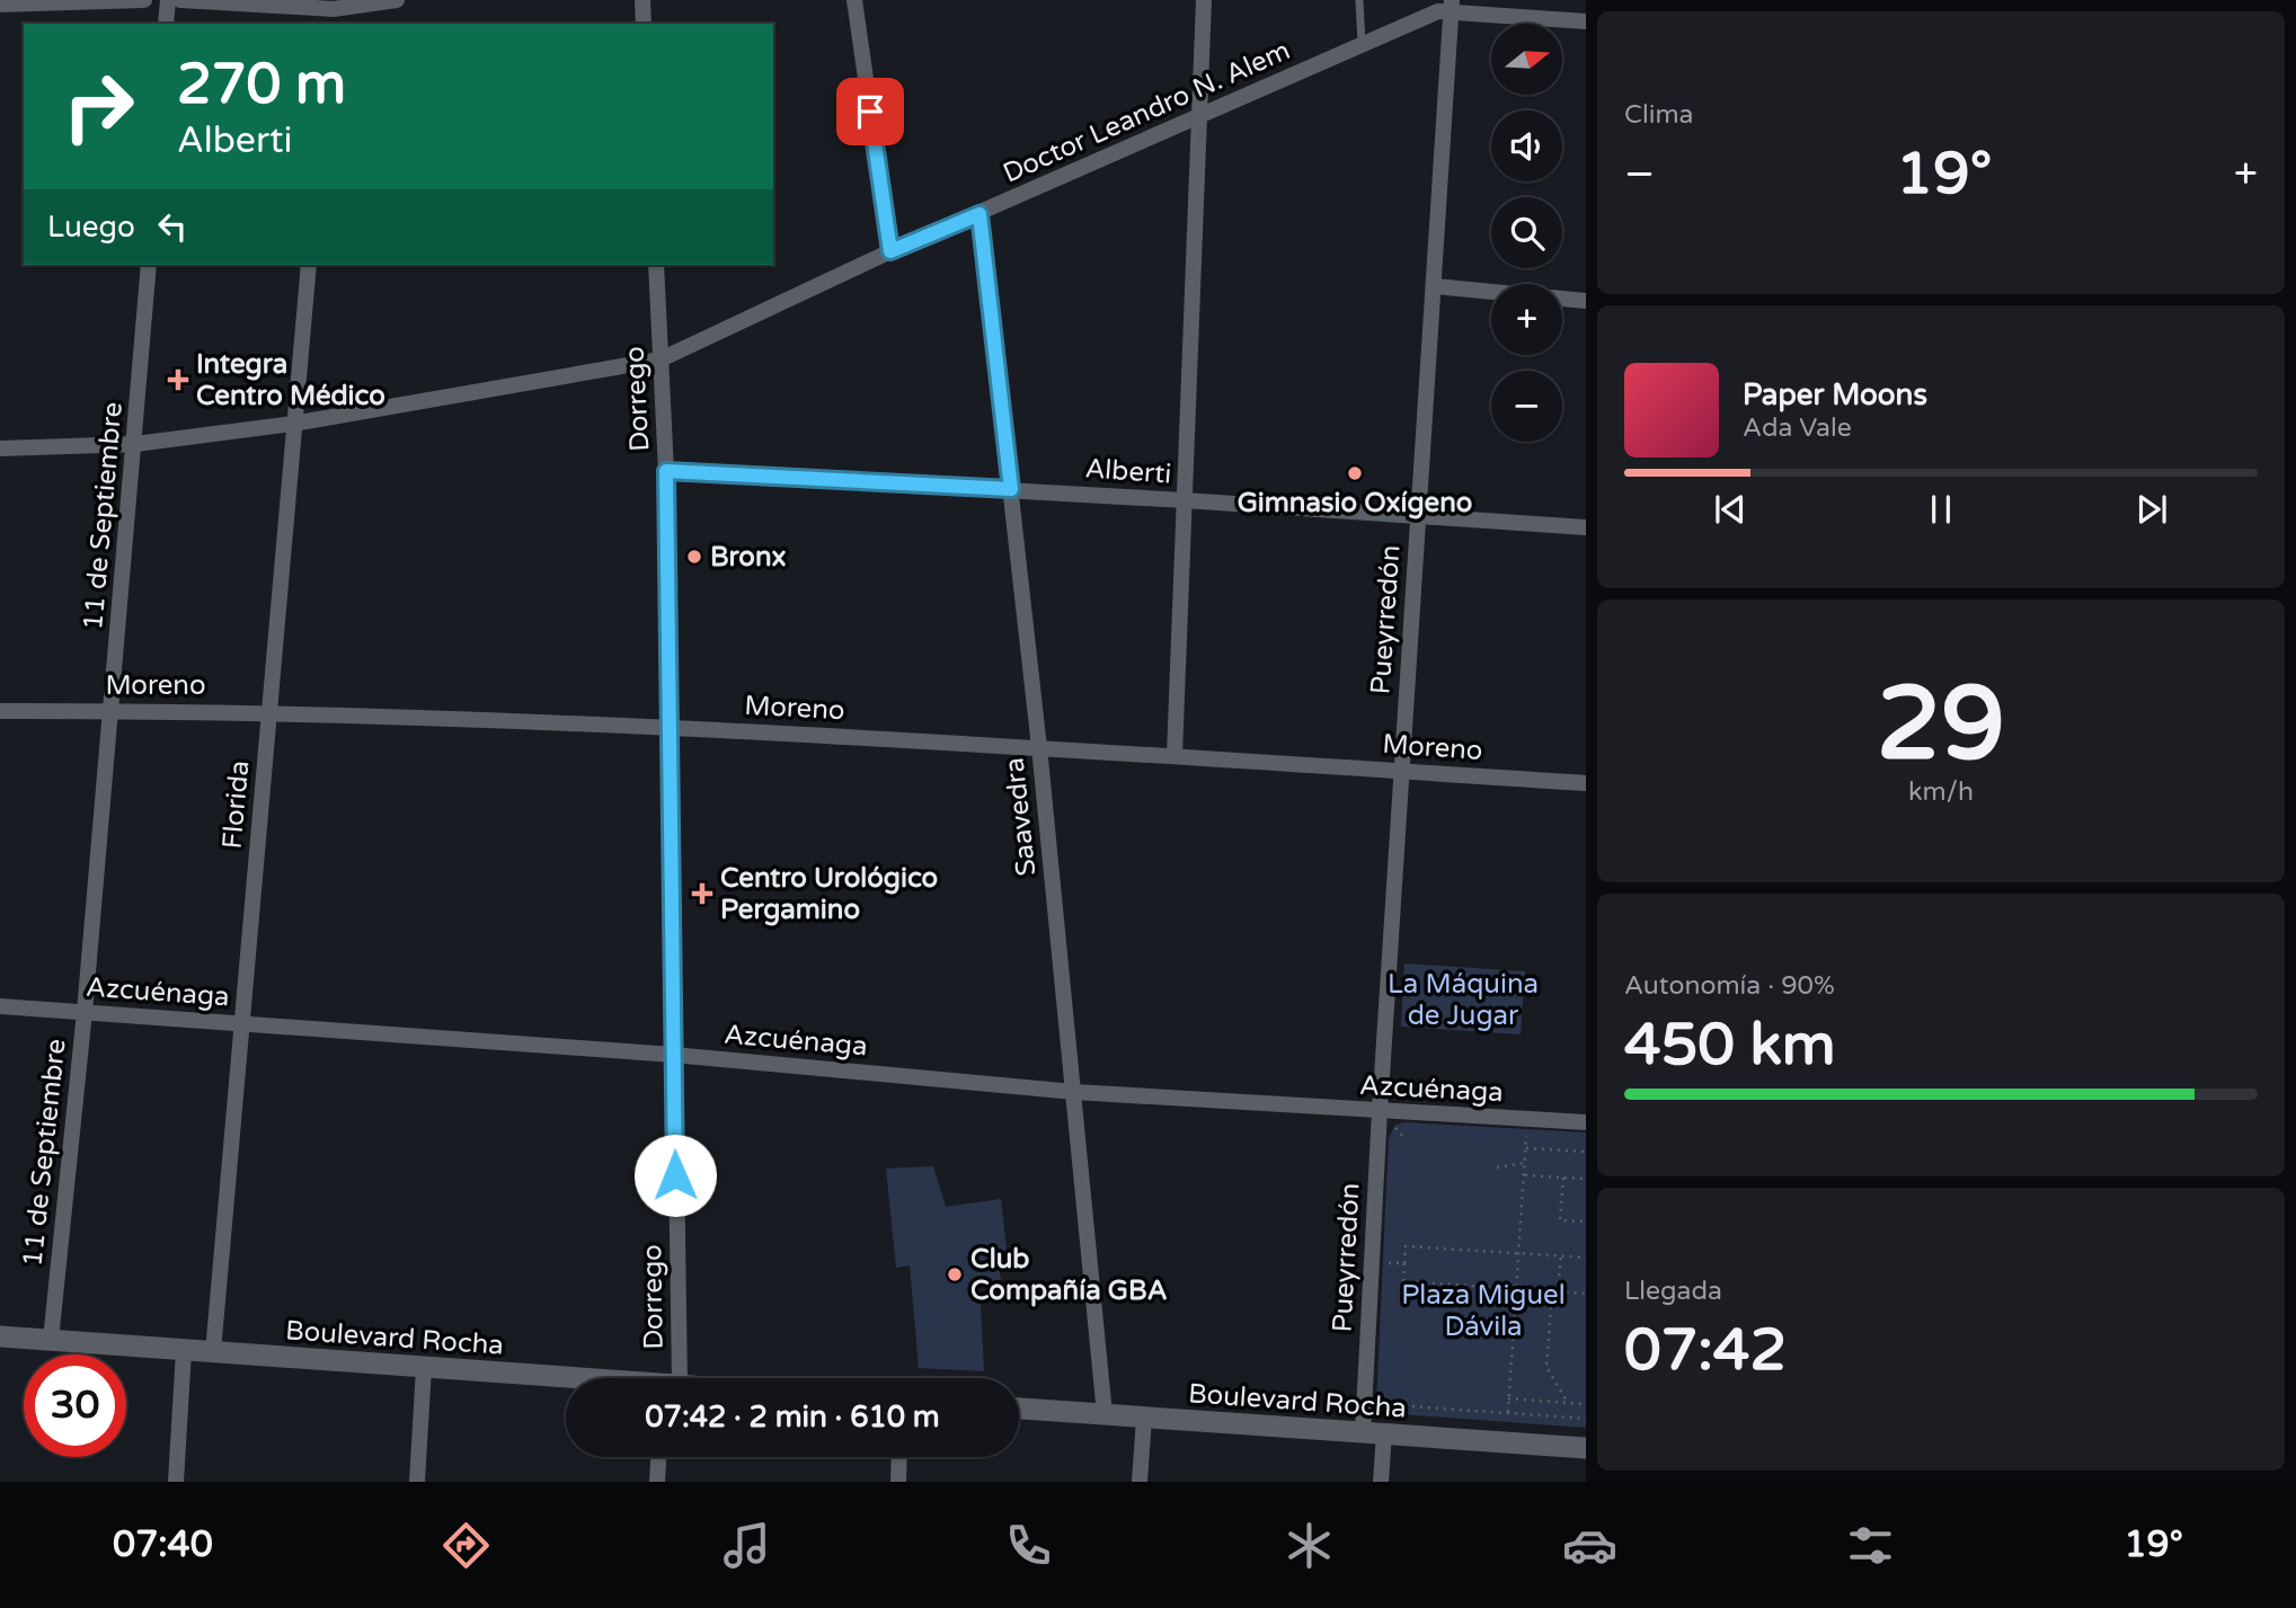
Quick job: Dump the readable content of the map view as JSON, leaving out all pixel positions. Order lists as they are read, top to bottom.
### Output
{
  "streets": {
    "main road": ["Boulevard Rocha"],
    "street": [
      "Doctor Leandro N. Alem",
      "Dorrego",
      "Alberti",
      "11 de Septiembre",
      "Pueyrredón",
      "Moreno",
      "Florida",
      "Saavedra",
      "Azcuénaga"
    ]
  },
  "crossings": [
    ["Doctor Leandro N. Alem", "Dorrego"],
    ["Doctor Leandro N. Alem", "11 de Septiembre"],
    ["Doctor Leandro N. Alem", "Pueyrredón"],
    ["Doctor Leandro N. Alem", "Florida"],
    ["Doctor Leandro N. Alem", "Saavedra"],
    ["Dorrego", "Alberti"],
    ["Dorrego", "Moreno"],
    ["Dorrego", "Azcuénaga"],
    ["Alberti", "Pueyrredón"],
    ["Alberti", "Saavedra"],
    ["11 de Septiembre", "Moreno"],
    ["11 de Septiembre", "Azcuénaga"],
    ["11 de Septiembre", "Boulevard Rocha"],
    ["Pueyrredón", "Moreno"],
    ["Pueyrredón", "Azcuénaga"],
    ["Pueyrredón", "Boulevard Rocha"],
    ["Moreno", "Florida"],
    ["Moreno", "Saavedra"],
    ["Florida", "Azcuénaga"],
    ["Florida", "Boulevard Rocha"],
    ["Saavedra", "Azcuénaga"],
    ["Saavedra", "Boulevard Rocha"]
  ],
  "parks": ["La Máquina de Jugar", "Plaza Miguel Dávila"],
  "places": {
    "health": ["Integra Centro Médico", "Centro Urológico Pergamino"],
    "other": ["Gimnasio Oxígeno", "Bronx", "Club Compañía GBA"]
  },
  "north": "right",
  "page": {
    "tile": [
      "Clima",
      ["29", "km/h"],
      ["Autonomía · 90%", "450 km"],
      ["Llegada", "07:42"]
    ],
    "map_buttons": ["+", "−"],
    "turn": ["270 m", "Alberti"],
    "heat": ["−", "19°", "+"],
    "then": "Luego",
    "song": ["Paper Moons", "Ada Vale"],
    "limit": "30",
    "trip": "07:42 · 2 min · 610 m",
    "tabs": ["07:40", "19°"]
  }
}
